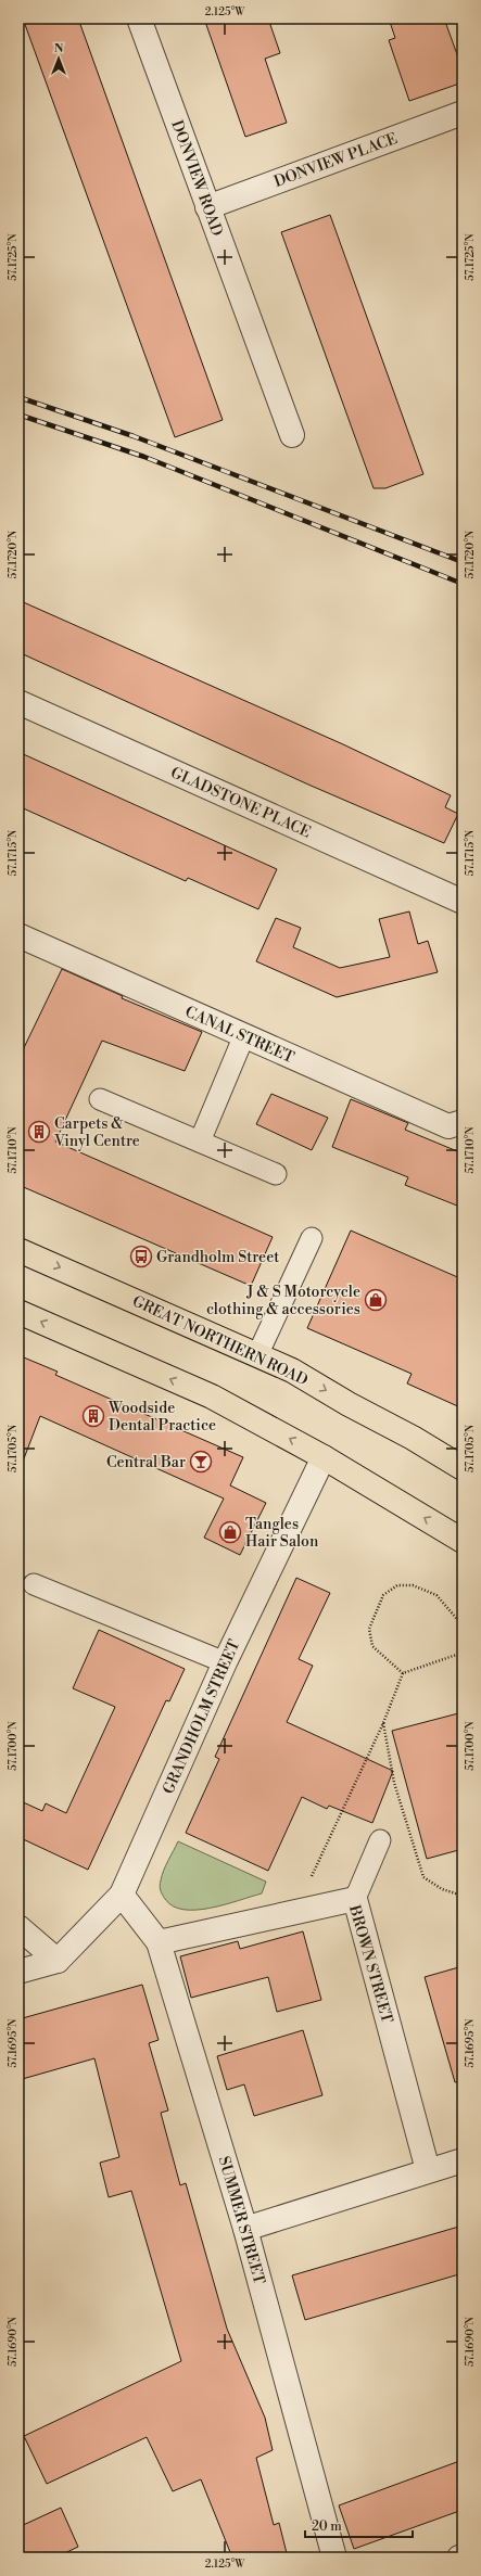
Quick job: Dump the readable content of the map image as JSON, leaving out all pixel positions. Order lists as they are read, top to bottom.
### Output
{
  "streets": {
    "main road": ["GREAT NORTHERN ROAD"],
    "street": [
      "DONVIEW PLACE",
      "DONVIEW ROAD",
      "GLADSTONE PLACE",
      "CANAL STREET",
      "GRANDHOLM STREET",
      "BROWN STREET",
      "SUMMER STREET"
    ]
  },
  "crossings": [
    ["DONVIEW PLACE", "DONVIEW ROAD"],
    ["GRANDHOLM STREET", "SUMMER STREET"],
    ["BROWN STREET", "SUMMER STREET"]
  ],
  "places": {
    "building": ["Carpets & Vinyl Centre", "Woodside Dental Practice"],
    "bus stop": ["Grandholm Street"],
    "shop": ["J & S Motorcycle clothing & accessories", "Tangles Hair Salon"],
    "bar": ["Central Bar"]
  },
  "scale_bar": "20 m",
  "north": "top",
  "coordinates": [
    "2.125°W",
    "57.1725°N",
    "57.1720°N",
    "57.1715°N",
    "57.1710°N",
    "57.1705°N",
    "57.1700°N",
    "57.1695°N",
    "57.1690°N"
  ]
}
